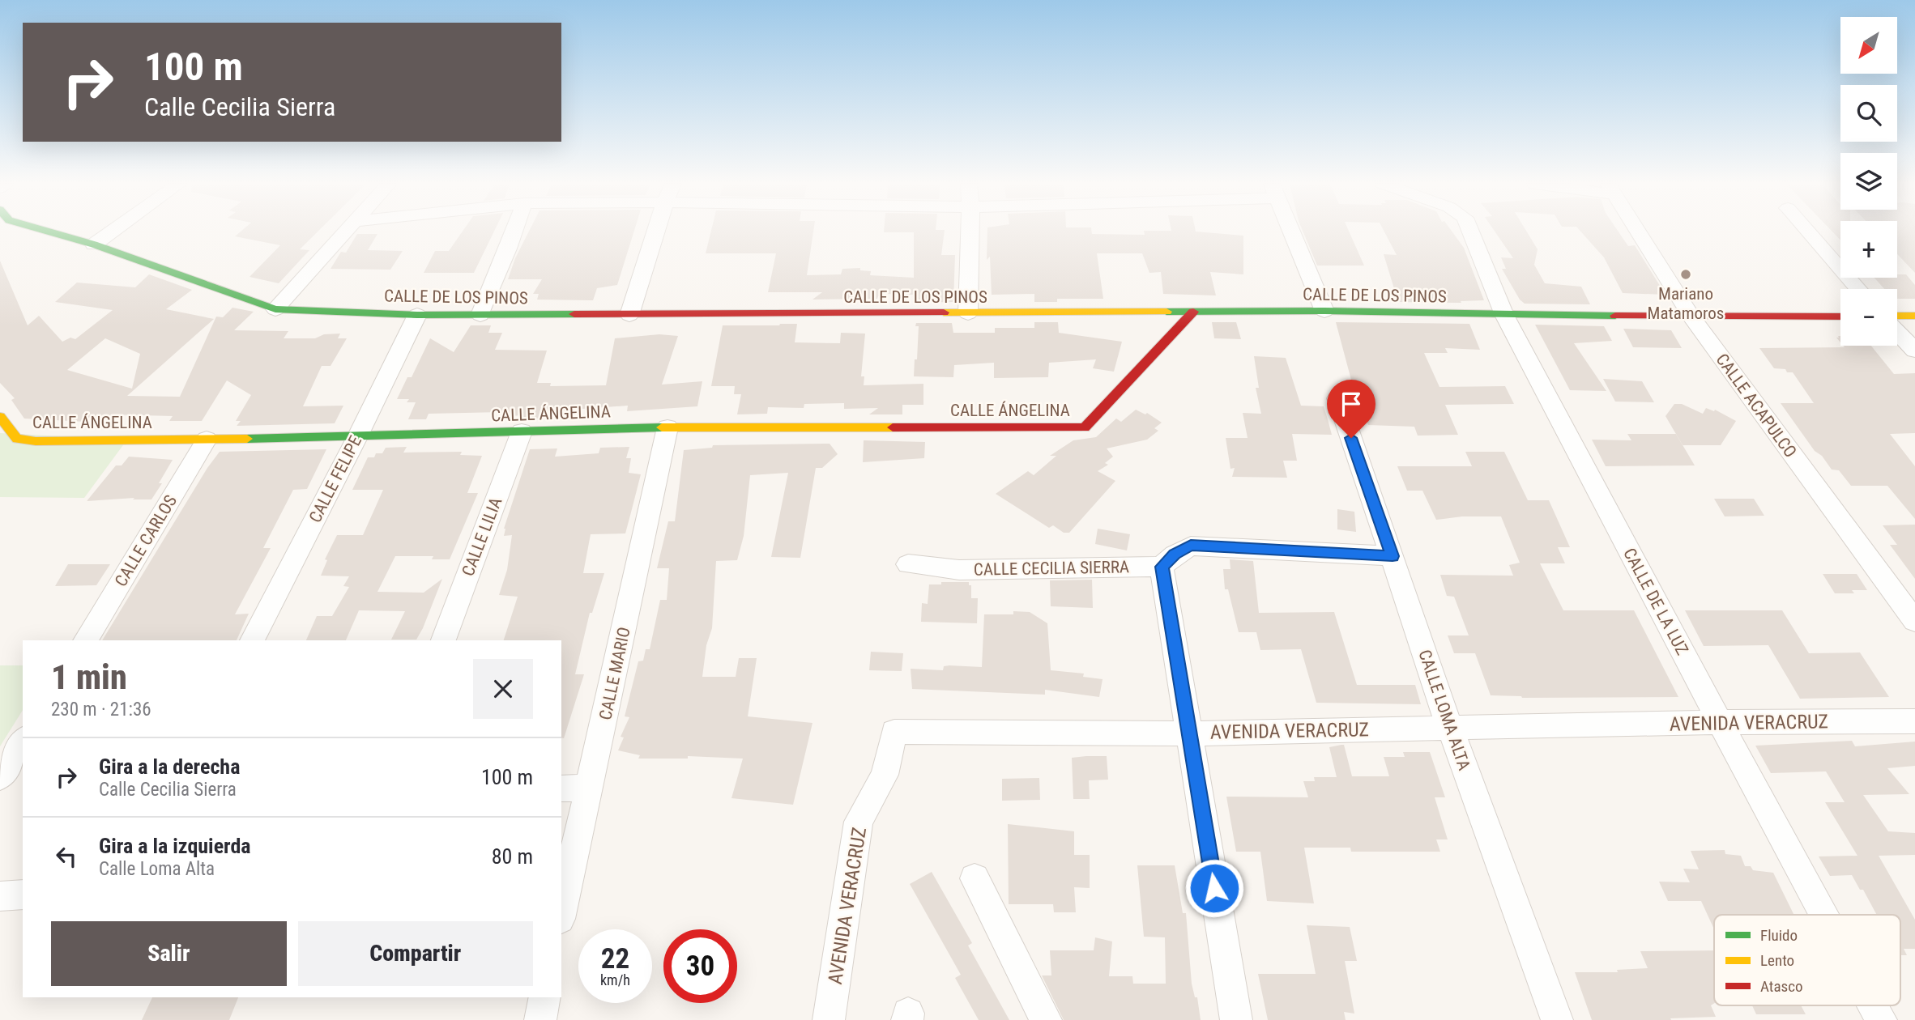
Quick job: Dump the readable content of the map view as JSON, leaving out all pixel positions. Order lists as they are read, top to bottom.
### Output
{
  "streets": {
    "street": [
      "CALLE DE LOS PINOS",
      "CALLE ACAPULCO",
      "CALLE ÁNGELINA",
      "CALLE FELIPE",
      "CALLE LILIA",
      "CALLE CARLOS",
      "CALLE CECILIA SIERRA",
      "CALLE DE LA LUZ",
      "CALLE MARIO",
      "CALLE LOMA ALTA",
      "AVENIDA VERACRUZ"
    ]
  },
  "crossings": [
    ["CALLE DE LOS PINOS", "CALLE ACAPULCO"],
    ["CALLE DE LOS PINOS", "CALLE ÁNGELINA"],
    ["CALLE DE LOS PINOS", "CALLE FELIPE"],
    ["CALLE DE LOS PINOS", "CALLE DE LA LUZ"],
    ["CALLE ÁNGELINA", "CALLE FELIPE"],
    ["CALLE ÁNGELINA", "CALLE LILIA"],
    ["CALLE ÁNGELINA", "CALLE CARLOS"],
    ["CALLE ÁNGELINA", "CALLE MARIO"],
    ["CALLE DE LA LUZ", "AVENIDA VERACRUZ"],
    ["CALLE LOMA ALTA", "AVENIDA VERACRUZ"]
  ],
  "places": ["Mariano Matamoros"],
  "legend": ["Fluido", "Lento", "Atasco"],
  "north": "bottom left",
  "page": {
    "map_buttons": ["+", "−"],
    "turn": ["100 m", "Calle Cecilia Sierra"],
    "heading": ["1 min", "230 m · 21:36"],
    "list": [
      {
        "name": "Gira a la derecha",
        "note": "Calle Cecilia Sierra",
        "value": "100 m"
      },
      {
        "name": "Gira a la izquierda",
        "note": "Calle Loma Alta",
        "value": "80 m"
      }
    ],
    "buttons": ["Salir", "Compartir"],
    "speed": "22 km/h",
    "limit": "30"
  }
}
